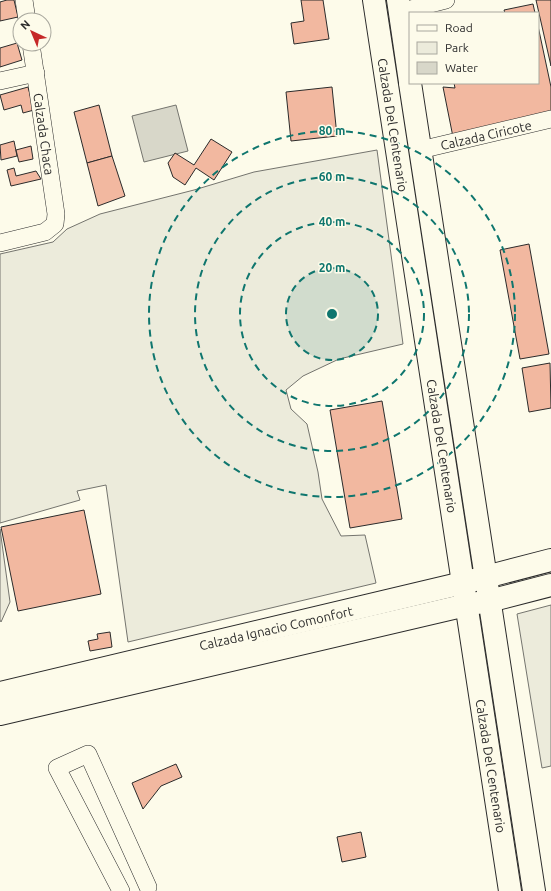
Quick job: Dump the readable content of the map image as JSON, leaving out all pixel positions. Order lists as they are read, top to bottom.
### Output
{
  "streets": {
    "main road": ["Calzada Del Centenario", "Calzada Ignacio Comonfort"],
    "street": ["Calzada Chaca", "Calzada Ciricote"]
  },
  "crossings": [
    ["Calzada Del Centenario", "Calzada Ciricote"],
    ["Calzada Del Centenario", "Calzada Ignacio Comonfort"]
  ],
  "legend": ["Road", "Park", "Water"],
  "north": "top left",
  "rings": [
    "80 m",
    "60 m",
    "40 m",
    "20 m"
  ]
}
